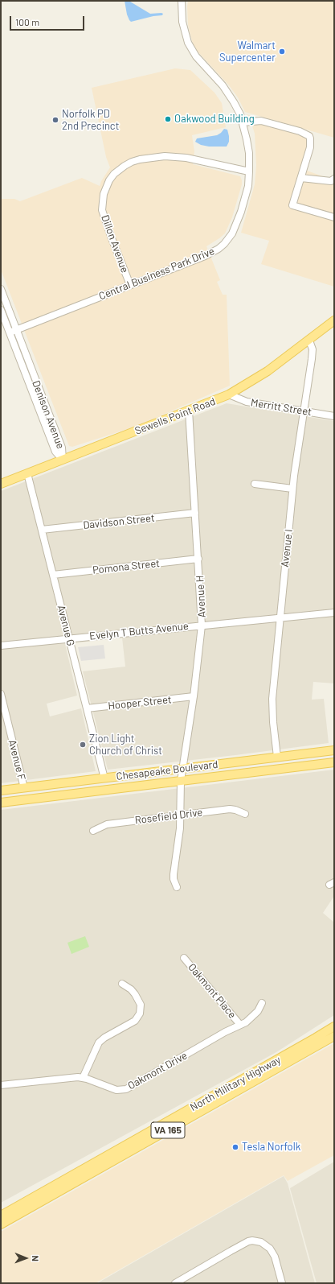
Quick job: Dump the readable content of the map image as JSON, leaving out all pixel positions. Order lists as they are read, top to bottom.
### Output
{
  "streets": {
    "main road": [
      "Sewells Point Road",
      "Chesapeake Boulevard",
      "North Military Highway",
      "VA 165"
    ],
    "street": [
      "Dillon Avenue",
      "Central Business Park Drive",
      "Merritt Street",
      "Denison Avenue",
      "Davidson Street",
      "Avenue I",
      "Pomona Street",
      "Avenue H",
      "Avenue G",
      "Evelyn T Butts Avenue",
      "Hooper Street",
      "Avenue F",
      "Rosefield Drive",
      "Oakmont Place",
      "Oakmont Drive"
    ]
  },
  "crossings": [
    ["Dillon Avenue", "Central Business Park Drive"],
    ["Central Business Park Drive", "Denison Avenue"],
    ["Merritt Street", "Sewells Point Road"],
    ["Merritt Street", "Avenue I"],
    ["Denison Avenue", "Sewells Point Road"],
    ["Sewells Point Road", "Avenue I"],
    ["Sewells Point Road", "Avenue H"],
    ["Sewells Point Road", "Avenue G"],
    ["Davidson Street", "Avenue H"],
    ["Davidson Street", "Avenue G"],
    ["Avenue I", "Evelyn T Butts Avenue"],
    ["Avenue I", "Chesapeake Boulevard"],
    ["Pomona Street", "Avenue H"],
    ["Pomona Street", "Avenue G"],
    ["Avenue H", "Evelyn T Butts Avenue"],
    ["Avenue H", "Hooper Street"],
    ["Avenue H", "Chesapeake Boulevard"],
    ["Avenue H", "Rosefield Drive"],
    ["Avenue G", "Evelyn T Butts Avenue"],
    ["Avenue G", "Hooper Street"],
    ["Avenue G", "Chesapeake Boulevard"],
    ["Avenue F", "Chesapeake Boulevard"],
    ["Oakmont Place", "Oakmont Drive"]
  ],
  "places": [
    "Walmart Supercenter",
    "Oakwood Building",
    "Norfolk PD 2nd Precinct",
    "Zion Light Church of Christ",
    "Tesla Norfolk"
  ],
  "scale_bar": "100 m",
  "north": "right"
}
